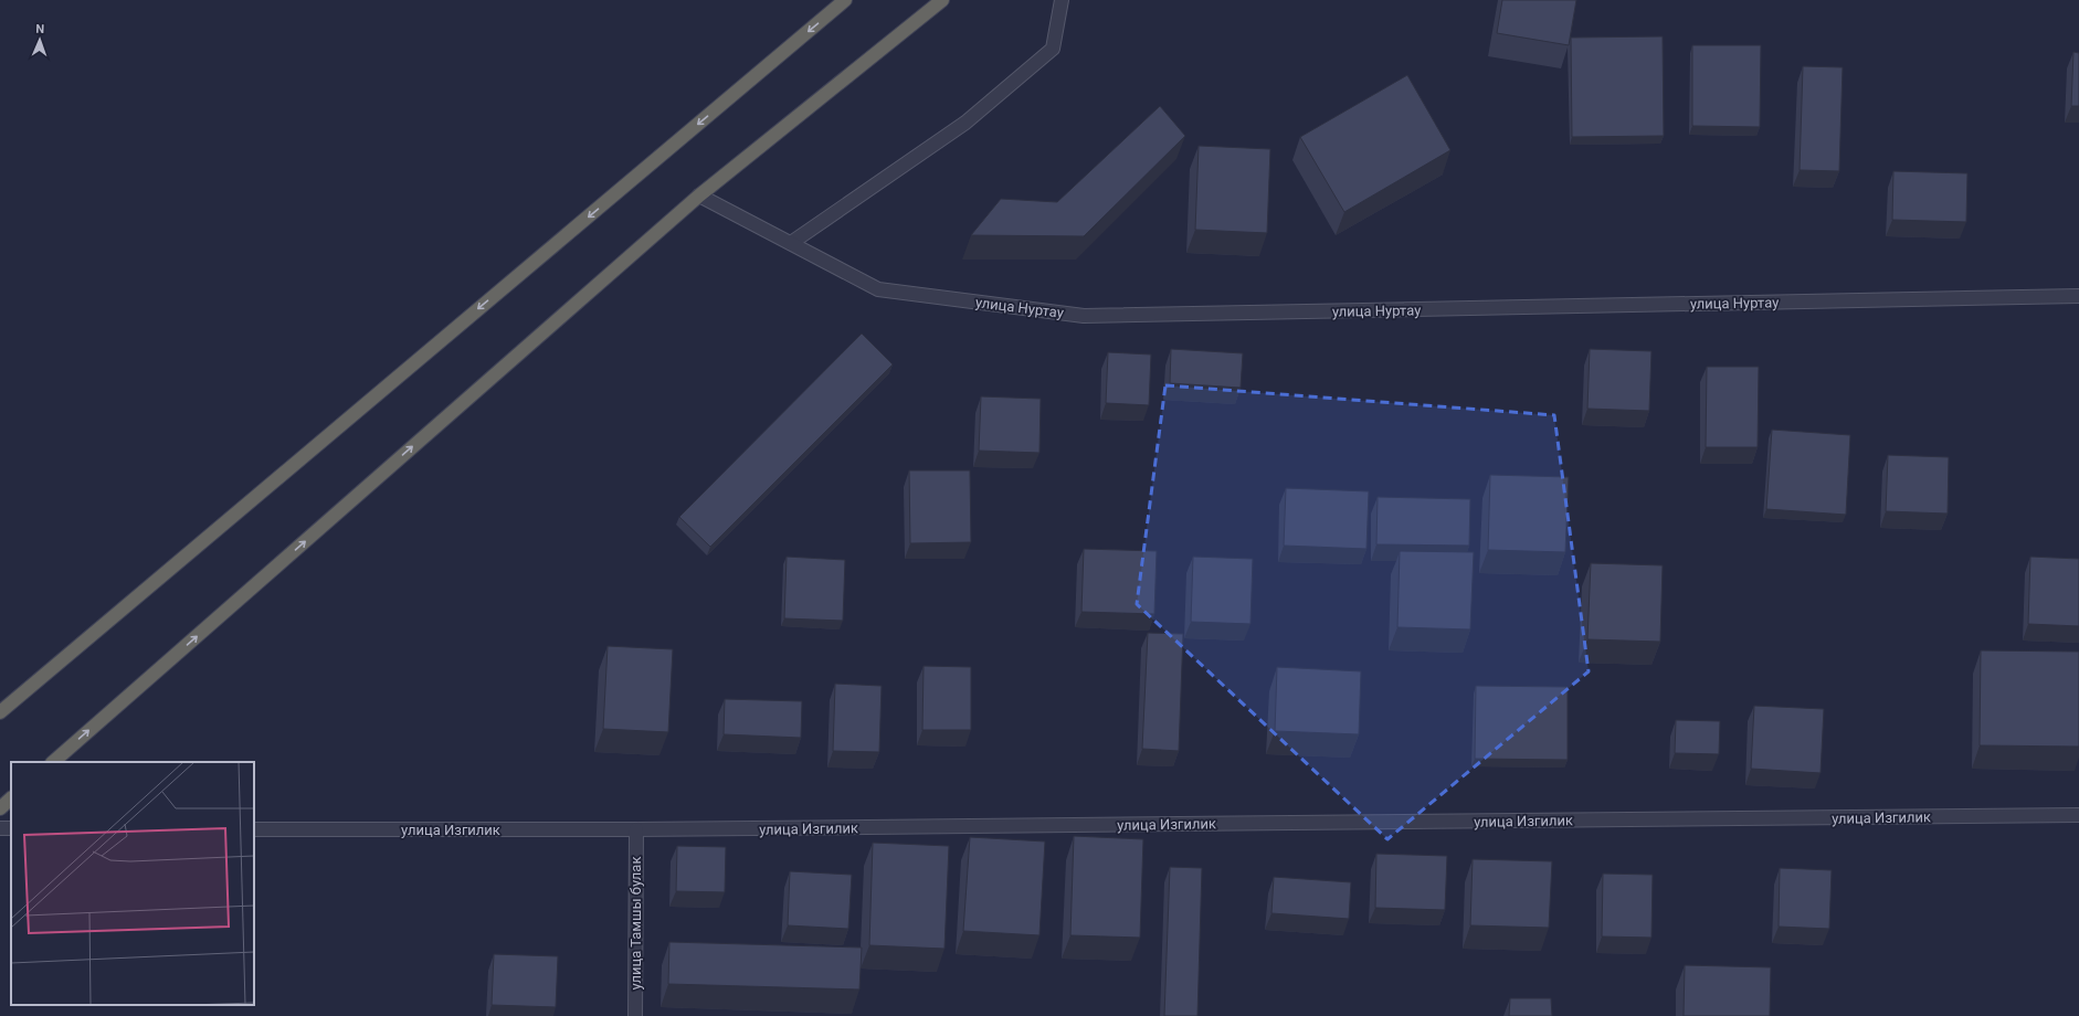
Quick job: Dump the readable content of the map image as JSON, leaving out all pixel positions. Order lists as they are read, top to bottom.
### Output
{
  "streets": {
    "street": ["улица Нуртау", "улица Изгилик", "улица Тамшы булак"]
  },
  "crossings": [
    ["улица Изгилик", "улица Тамшы булак"]
  ],
  "north": "top"
}
